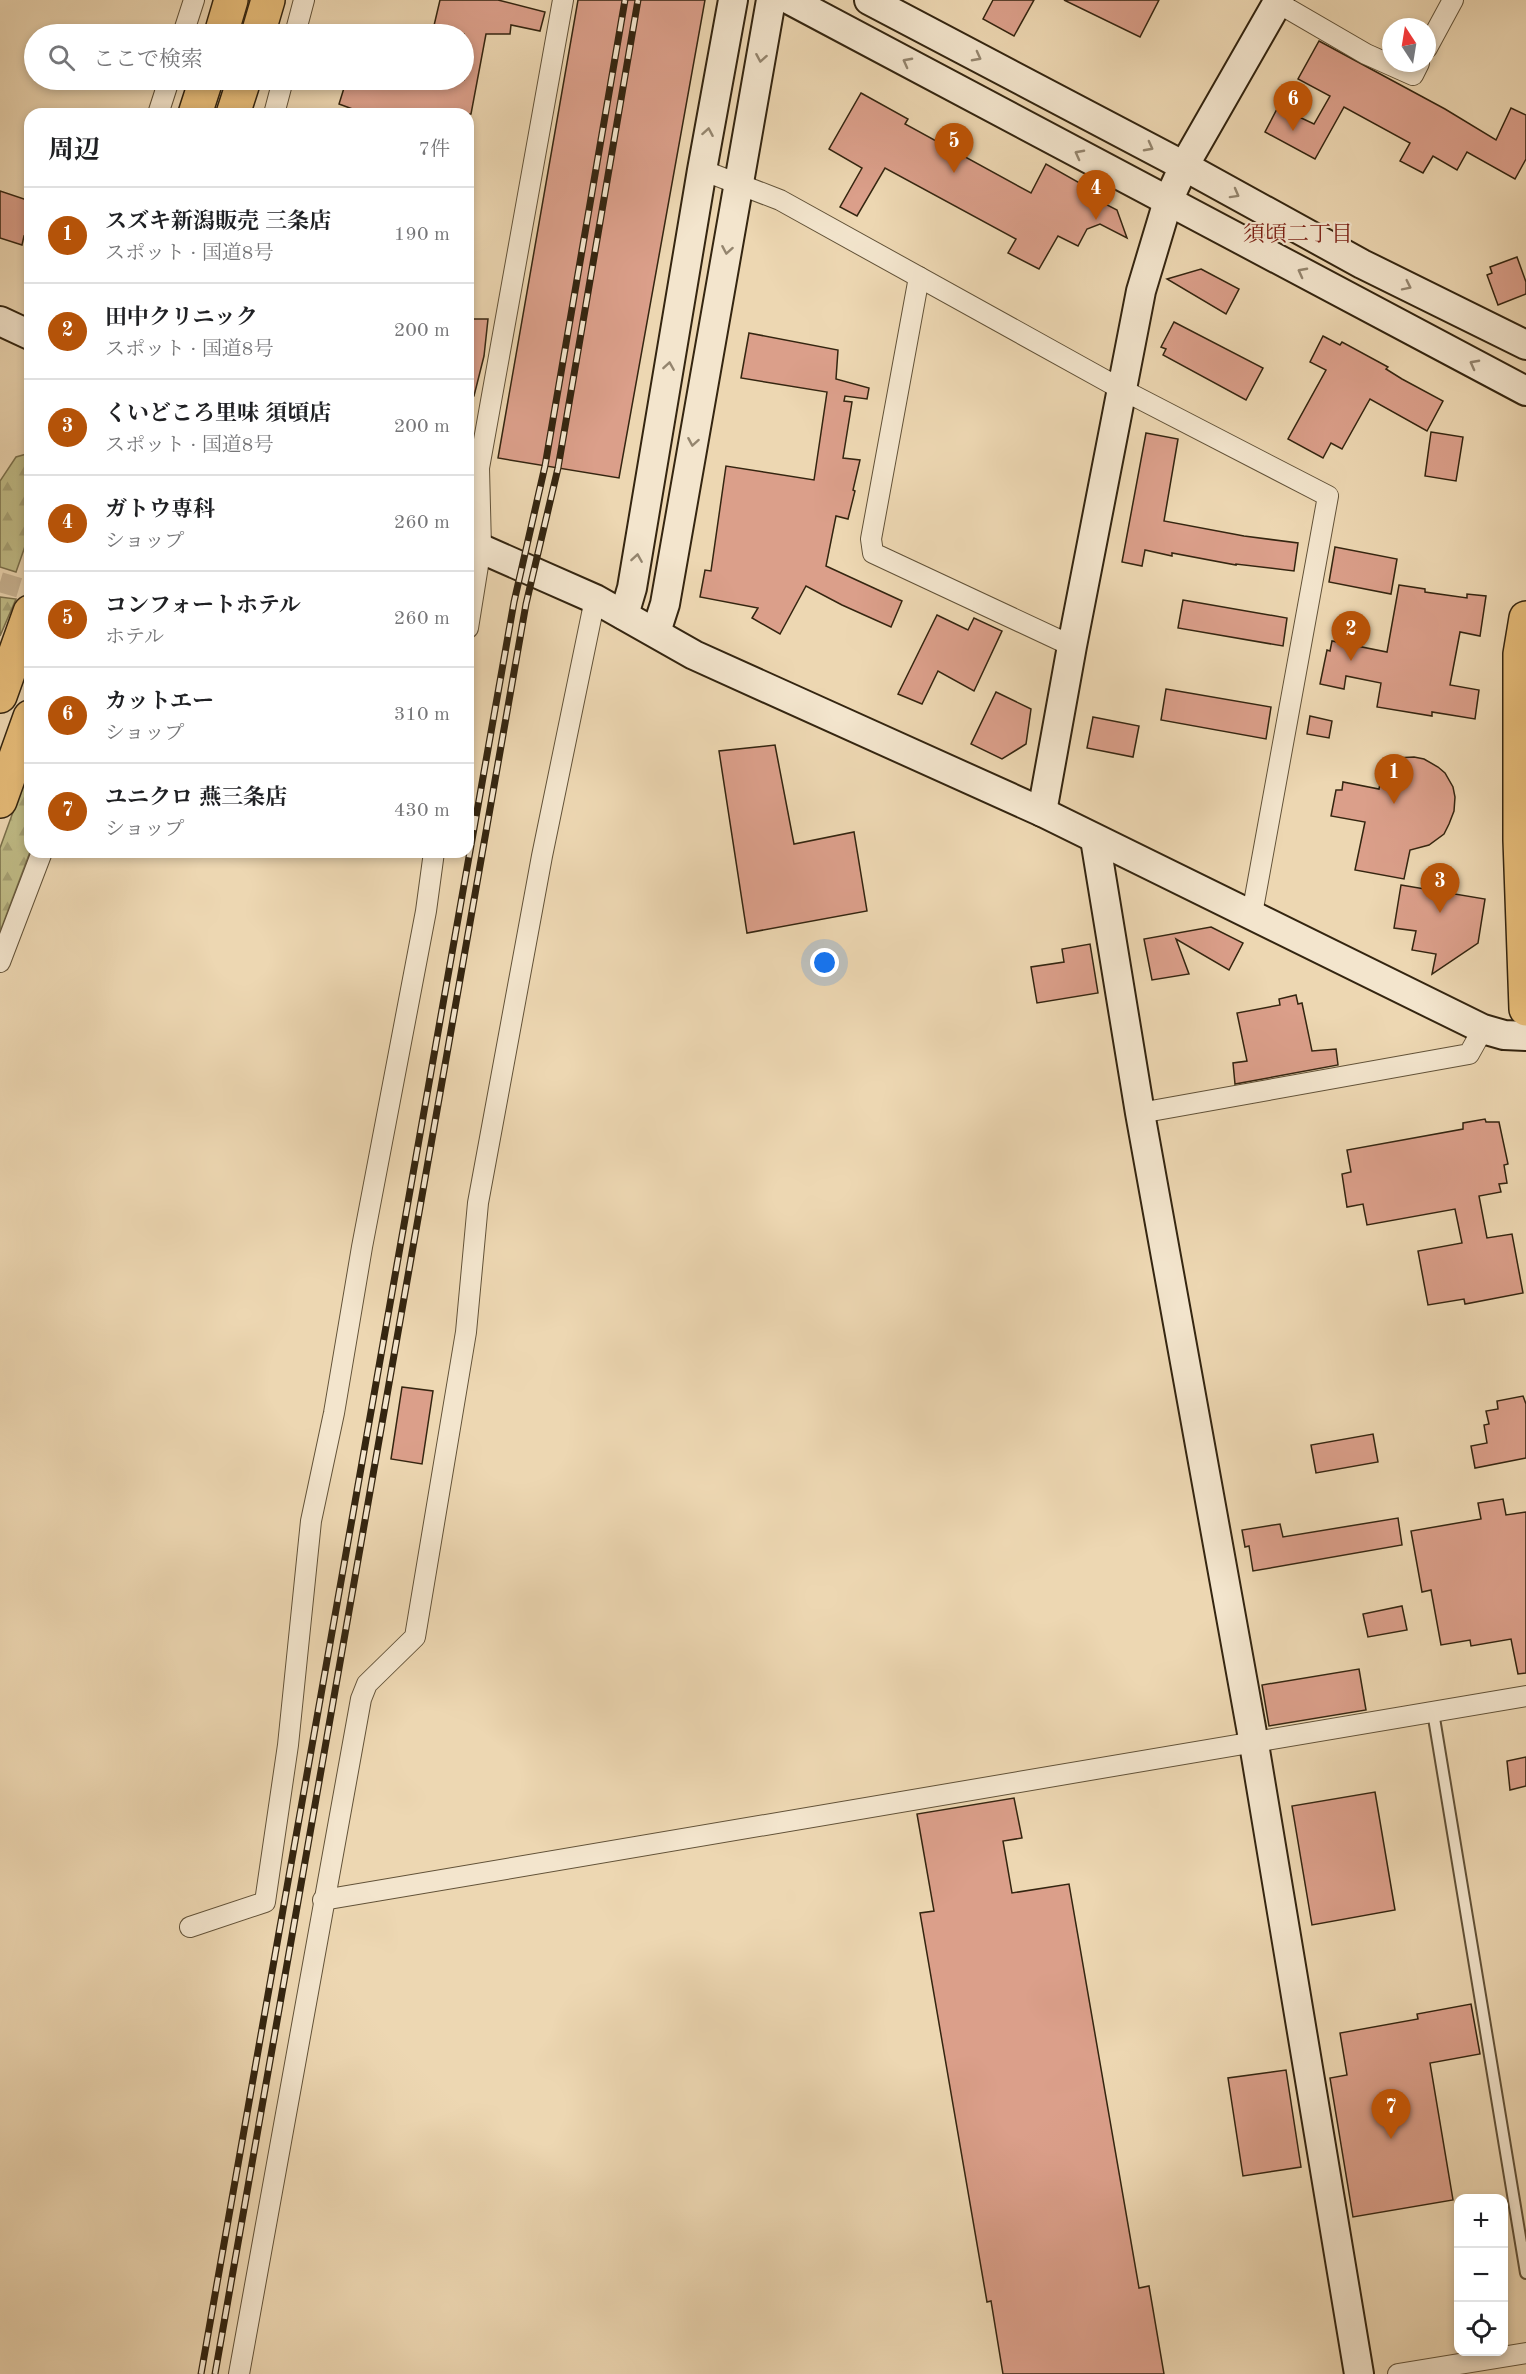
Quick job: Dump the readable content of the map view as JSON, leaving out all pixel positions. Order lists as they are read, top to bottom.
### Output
{
  "districts": ["須頃二丁目"],
  "north": "top",
  "page": {
    "search": "ここで検索",
    "pins": [
      "6",
      "5",
      "4",
      "2",
      "1",
      "3",
      "7"
    ],
    "heading": ["周辺", "7件"],
    "list": [
      {
        "mark": "1",
        "name": "スズキ新潟販売 三条店",
        "note": "スポット · 国道8号",
        "value": "190 m"
      },
      {
        "mark": "2",
        "name": "田中クリニック",
        "note": "スポット · 国道8号",
        "value": "200 m"
      },
      {
        "mark": "3",
        "name": "くいどころ里味 須頃店",
        "note": "スポット · 国道8号",
        "value": "200 m"
      },
      {
        "mark": "4",
        "name": "ガトウ専科",
        "note": "ショップ",
        "value": "260 m"
      },
      {
        "mark": "5",
        "name": "コンフォートホテル",
        "note": "ホテル",
        "value": "260 m"
      },
      {
        "mark": "6",
        "name": "カットエー",
        "note": "ショップ",
        "value": "310 m"
      },
      {
        "mark": "7",
        "name": "ユニクロ 燕三条店",
        "note": "ショップ",
        "value": "430 m"
      }
    ],
    "map_buttons": ["+", "−"]
  }
}
